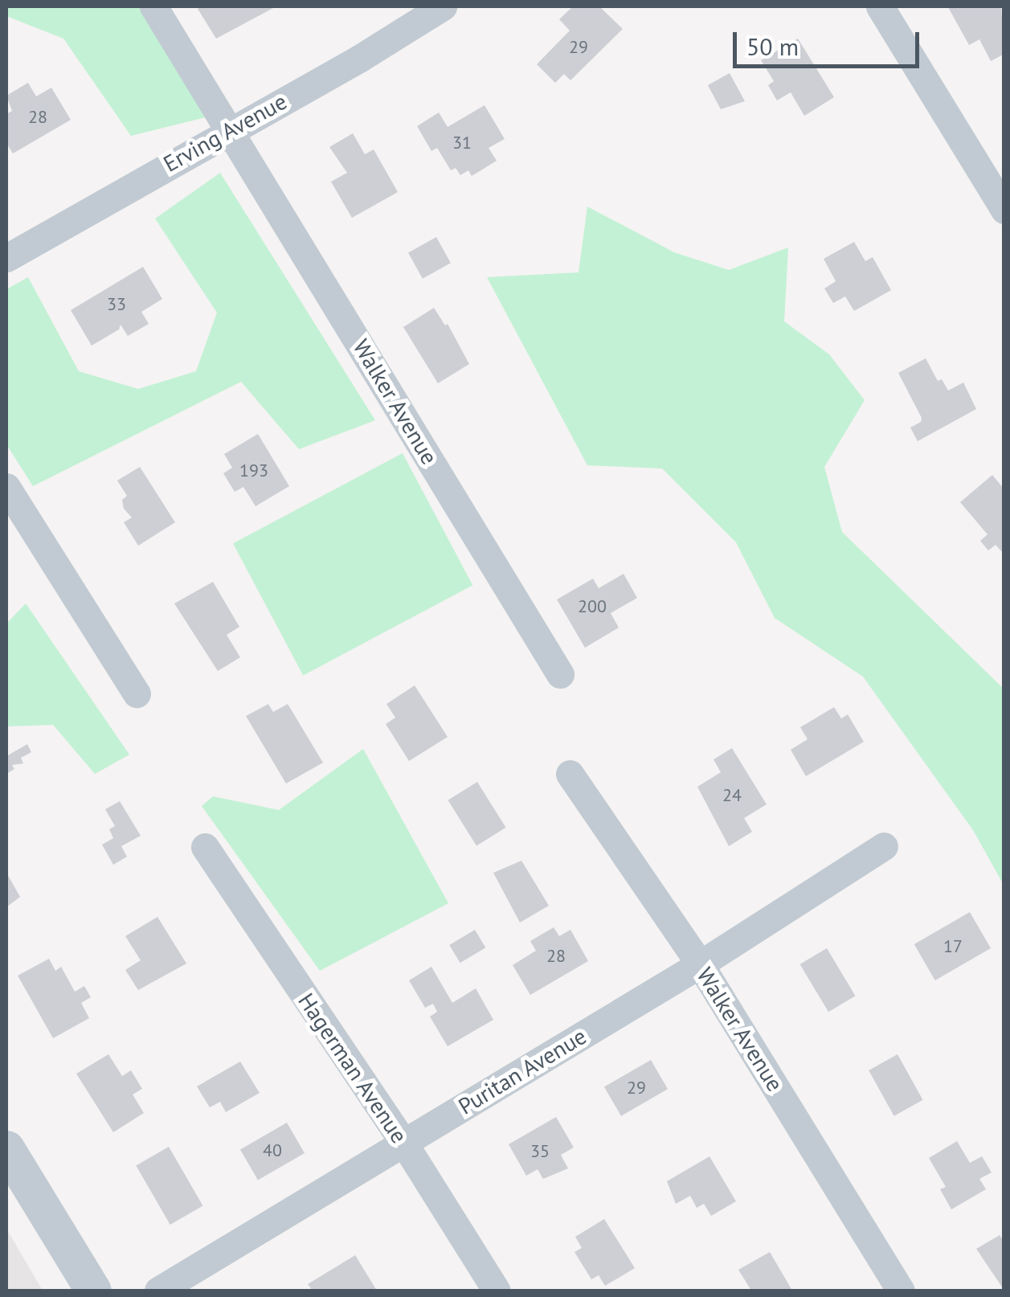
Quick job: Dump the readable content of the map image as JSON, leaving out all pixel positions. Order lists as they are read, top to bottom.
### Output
{
  "streets": {
    "street": [
      "Erving Avenue",
      "Walker Avenue",
      "Hagerman Avenue",
      "Puritan Avenue"
    ]
  },
  "crossings": [
    ["Erving Avenue", "Walker Avenue"],
    ["Walker Avenue", "Puritan Avenue"],
    ["Hagerman Avenue", "Puritan Avenue"]
  ],
  "house_numbers": [
    "29",
    "28",
    "31",
    "33",
    "193",
    "200",
    "24",
    "17",
    "28",
    "29",
    "40",
    "35"
  ],
  "scale_bar": "50 m"
}
